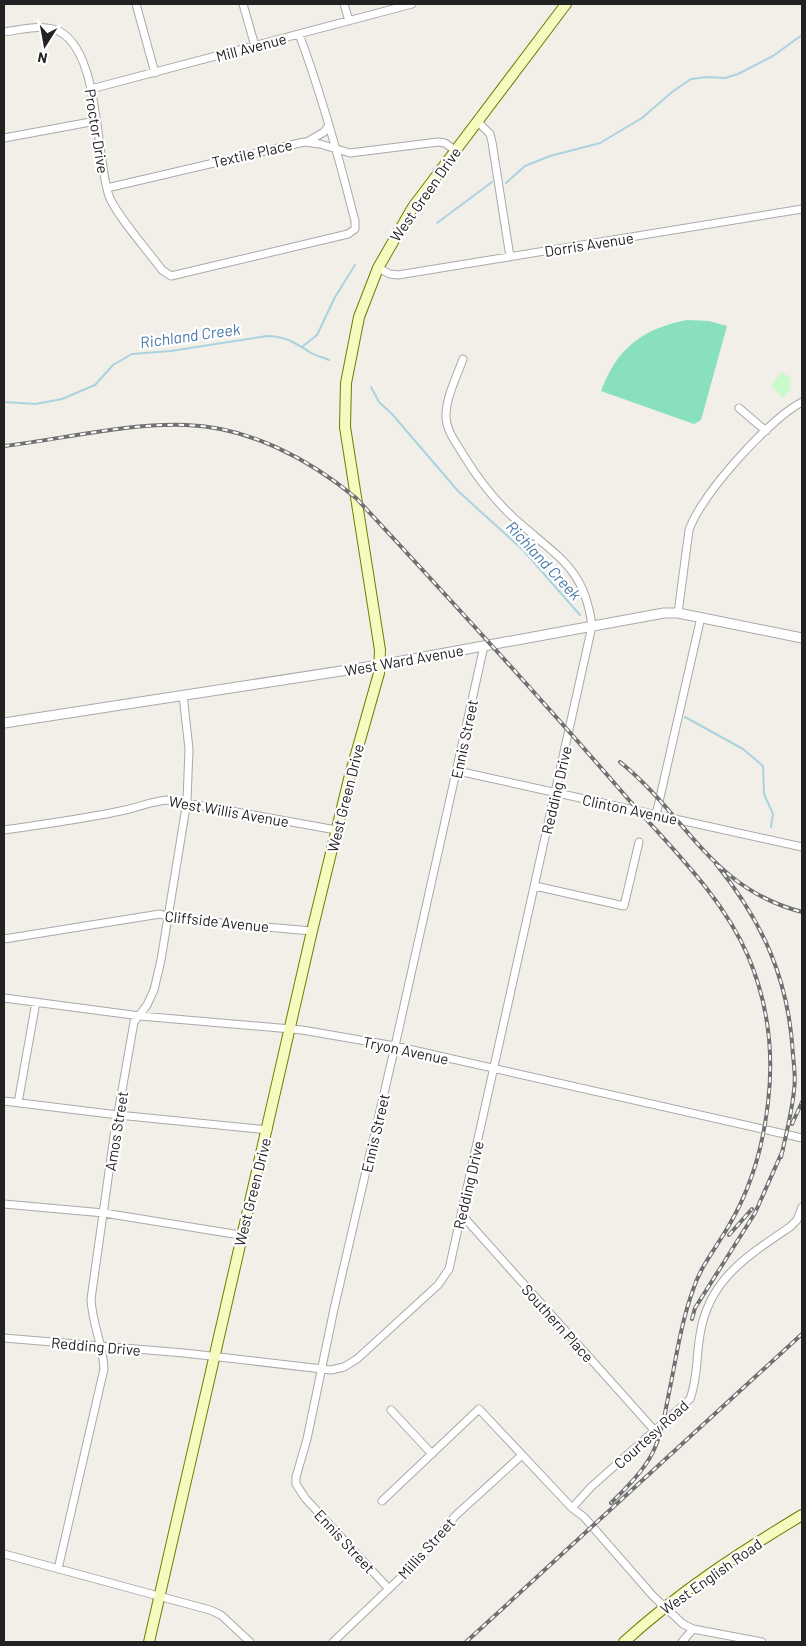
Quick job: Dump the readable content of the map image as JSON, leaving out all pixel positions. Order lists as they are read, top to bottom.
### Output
{
  "streets": {
    "main road": ["West Green Drive", "West English Road"],
    "street": [
      "Mill Avenue",
      "Proctor Drive",
      "Textile Place",
      "Dorris Avenue",
      "West Ward Avenue",
      "Ennis Street",
      "Redding Drive",
      "Clinton Avenue",
      "West Willis Avenue",
      "Cliffside Avenue",
      "Tryon Avenue",
      "Amos Street",
      "Southern Place",
      "Courtesy Road",
      "Millis Street"
    ]
  },
  "crossings": [
    ["Mill Avenue", "Proctor Drive"],
    ["Proctor Drive", "Textile Place"],
    ["Textile Place", "West Green Drive"],
    ["West Green Drive", "Dorris Avenue"],
    ["West Green Drive", "West Ward Avenue"],
    ["West Green Drive", "Redding Drive"],
    ["West Green Drive", "West Willis Avenue"],
    ["West Green Drive", "Cliffside Avenue"],
    ["West Green Drive", "Tryon Avenue"],
    ["West Ward Avenue", "Ennis Street"],
    ["West Ward Avenue", "Redding Drive"],
    ["West Ward Avenue", "Amos Street"],
    ["Ennis Street", "Redding Drive"],
    ["Ennis Street", "Clinton Avenue"],
    ["Ennis Street", "Tryon Avenue"],
    ["Ennis Street", "Millis Street"],
    ["Redding Drive", "Clinton Avenue"],
    ["Redding Drive", "Tryon Avenue"],
    ["Redding Drive", "Amos Street"],
    ["Redding Drive", "Southern Place"],
    ["West Willis Avenue", "Amos Street"],
    ["Cliffside Avenue", "Amos Street"],
    ["Tryon Avenue", "Amos Street"],
    ["Southern Place", "Courtesy Road"]
  ],
  "water": ["Richland Creek"],
  "north": "bottom"
}
